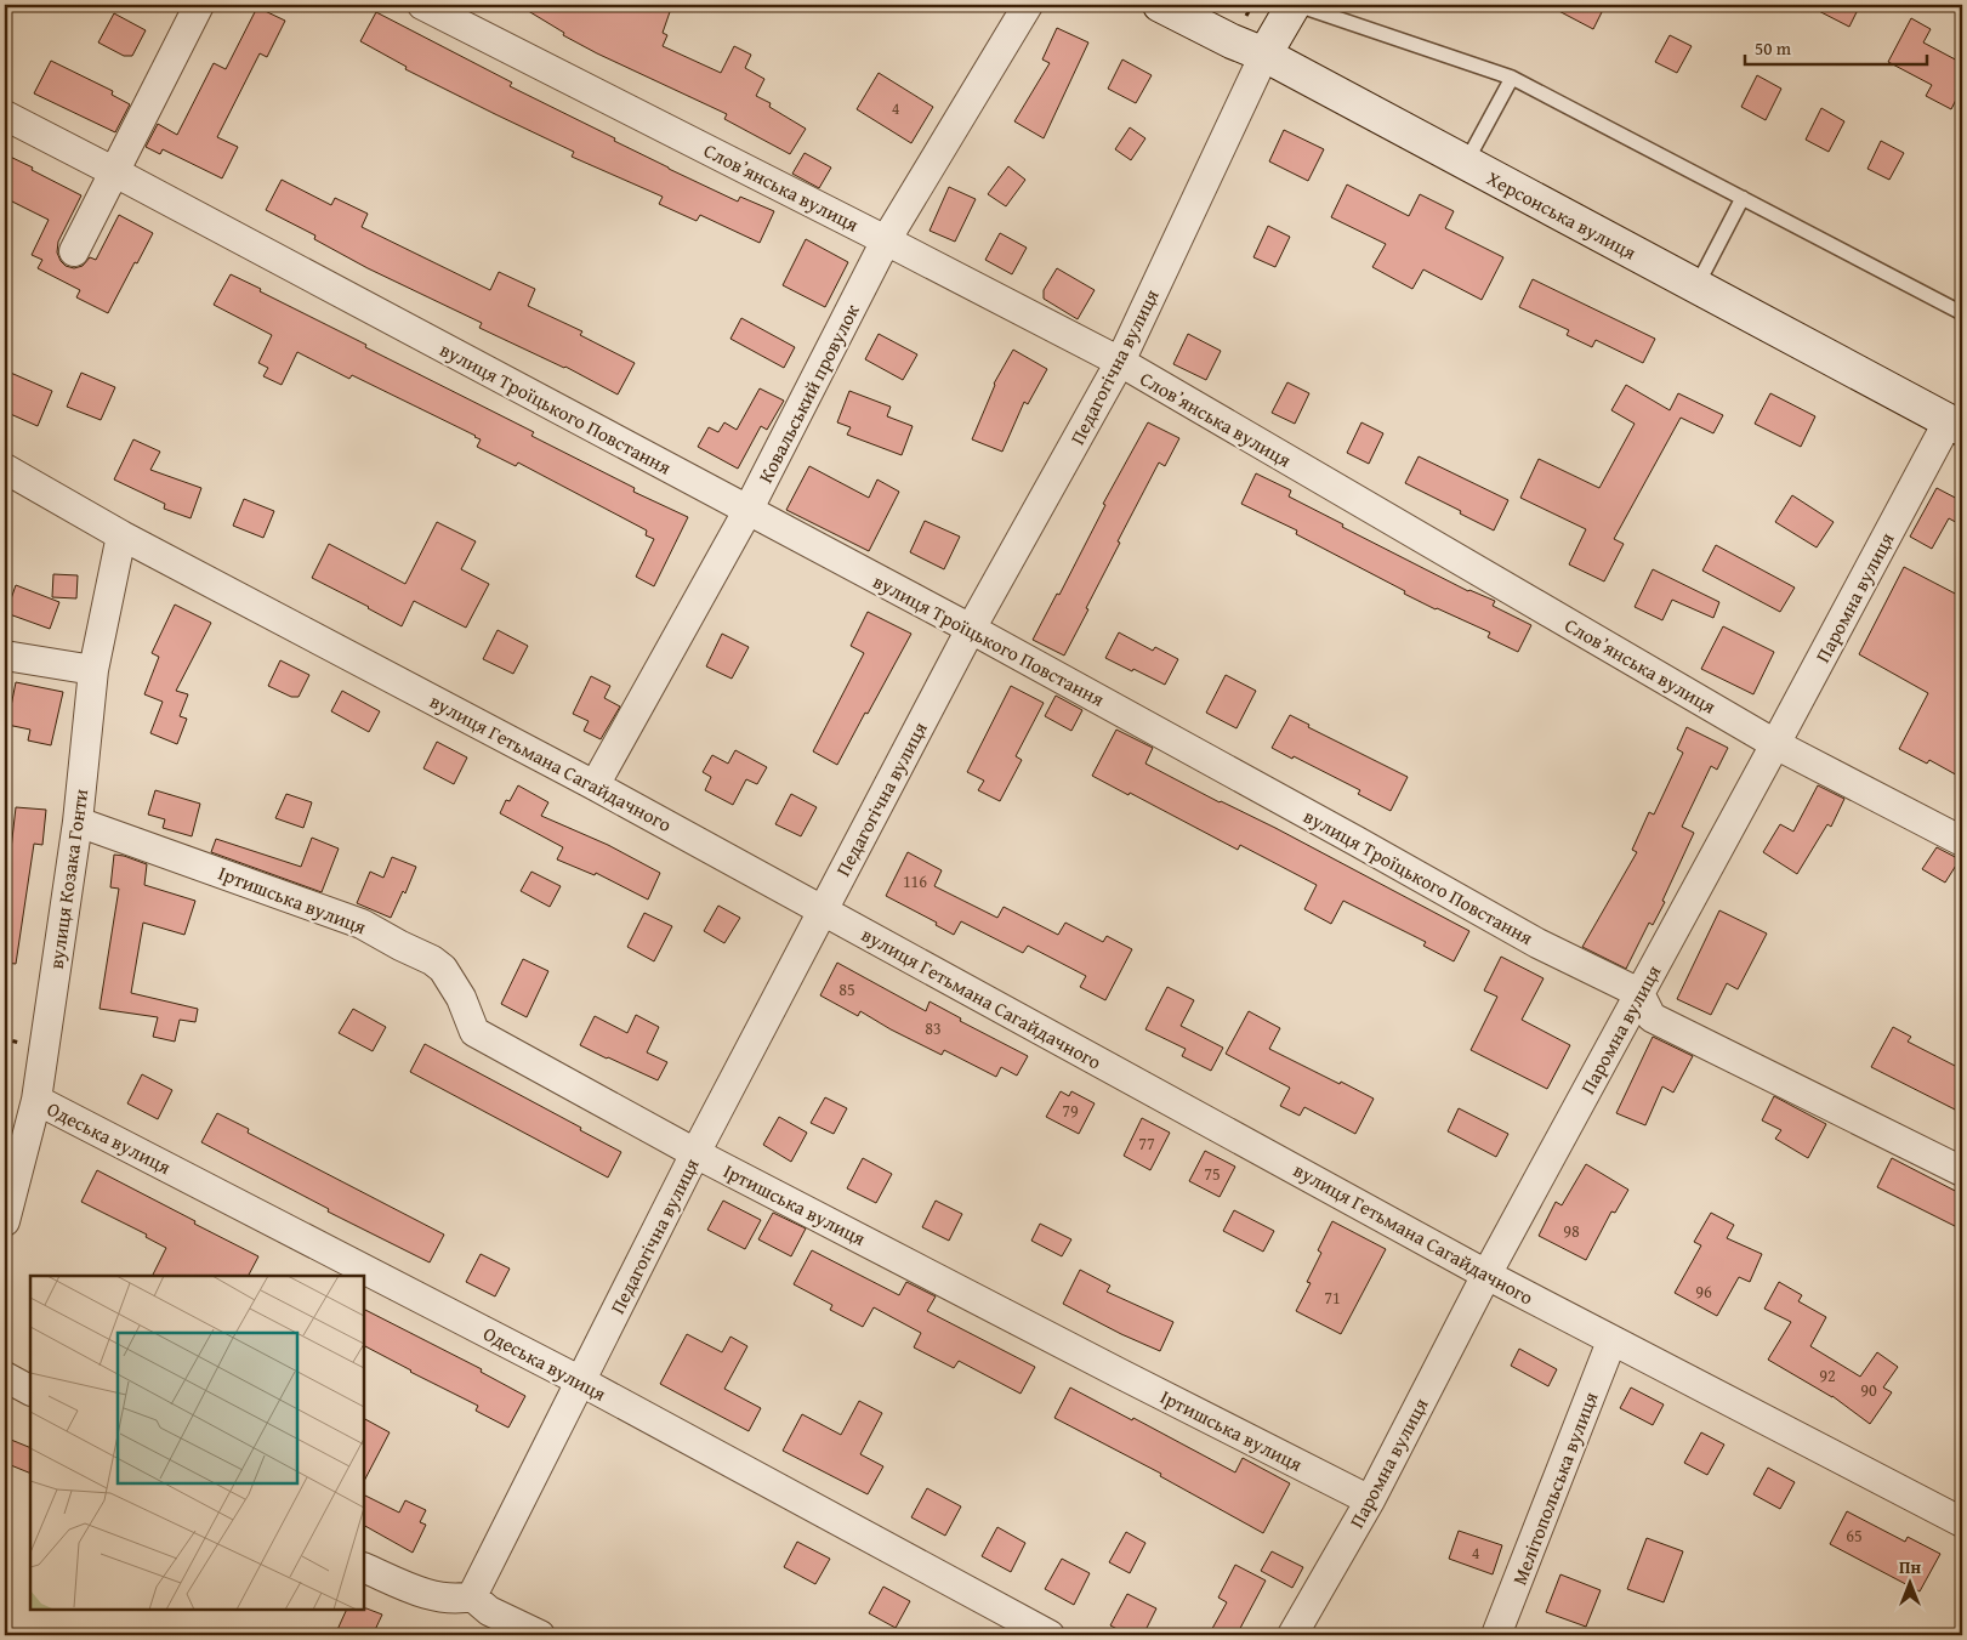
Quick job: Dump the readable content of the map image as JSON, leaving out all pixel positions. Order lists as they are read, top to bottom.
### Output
{
  "streets": {
    "main road": ["Херсонська вулиця", "Педагогічна вулиця"],
    "street": [
      "Словʼянська вулиця",
      "Ковальський провулок",
      "вулиця Троїцького Повстання",
      "Паромна вулиця",
      "вулиця Гетьмана Сагайдачного",
      "вулиця Козака Гонти",
      "Іртишська вулиця",
      "Одеська вулиця",
      "Мелітопольська вулиця"
    ]
  },
  "crossings": [
    ["Словʼянська вулиця", "Педагогічна вулиця"],
    ["Словʼянська вулиця", "Ковальський провулок"],
    ["Словʼянська вулиця", "Паромна вулиця"],
    ["Херсонська вулиця", "Педагогічна вулиця"],
    ["Херсонська вулиця", "Паромна вулиця"],
    ["Педагогічна вулиця", "вулиця Троїцького Повстання"],
    ["Педагогічна вулиця", "вулиця Гетьмана Сагайдачного"],
    ["Педагогічна вулиця", "Іртишська вулиця"],
    ["Педагогічна вулиця", "Одеська вулиця"],
    ["Ковальський провулок", "вулиця Троїцького Повстання"],
    ["Ковальський провулок", "вулиця Гетьмана Сагайдачного"],
    ["вулиця Троїцького Повстання", "Паромна вулиця"],
    ["Паромна вулиця", "вулиця Гетьмана Сагайдачного"],
    ["Паромна вулиця", "Іртишська вулиця"],
    ["вулиця Гетьмана Сагайдачного", "вулиця Козака Гонти"],
    ["вулиця Гетьмана Сагайдачного", "Мелітопольська вулиця"],
    ["вулиця Козака Гонти", "Іртишська вулиця"],
    ["вулиця Козака Гонти", "Одеська вулиця"]
  ],
  "house_numbers": [
    "4",
    "116",
    "85",
    "83",
    "79",
    "77",
    "75",
    "98",
    "96",
    "71",
    "92",
    "90",
    "65",
    "4"
  ],
  "scale_bar": "50 m",
  "north": "top"
}
